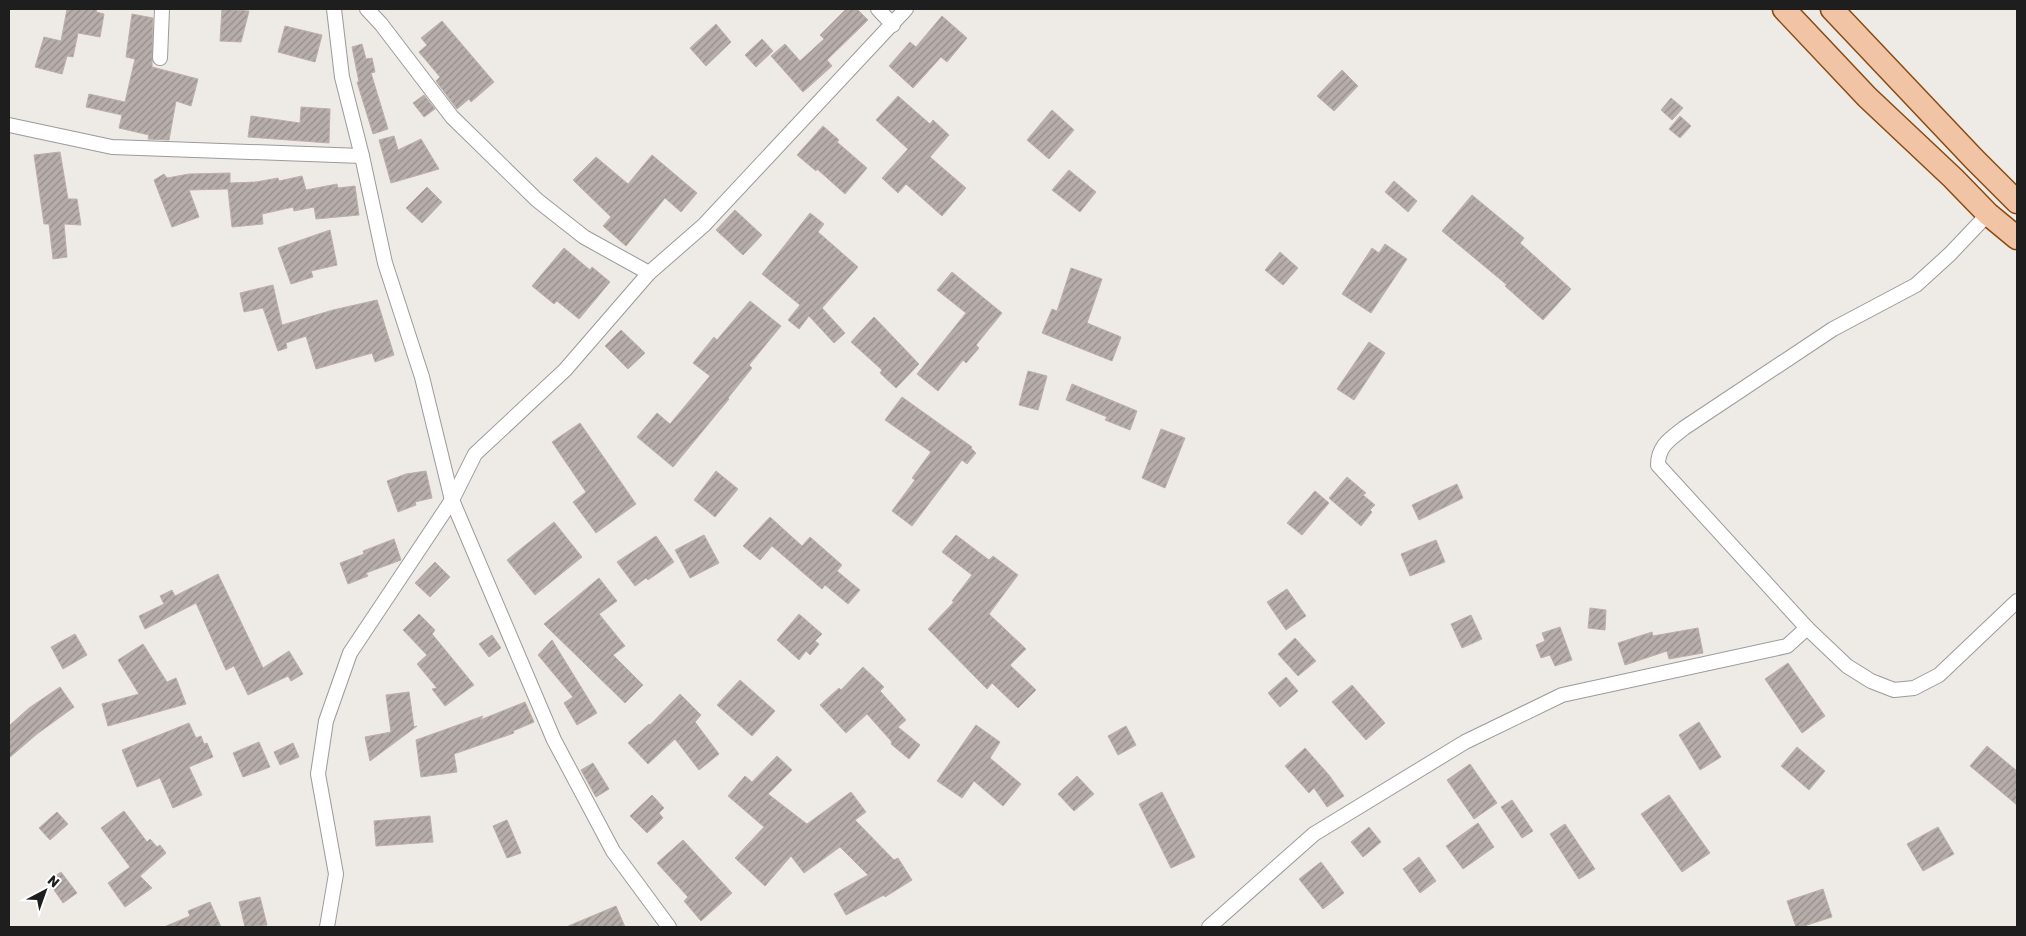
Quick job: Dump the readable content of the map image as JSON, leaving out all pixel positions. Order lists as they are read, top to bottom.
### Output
{
  "north": "top right"
}
